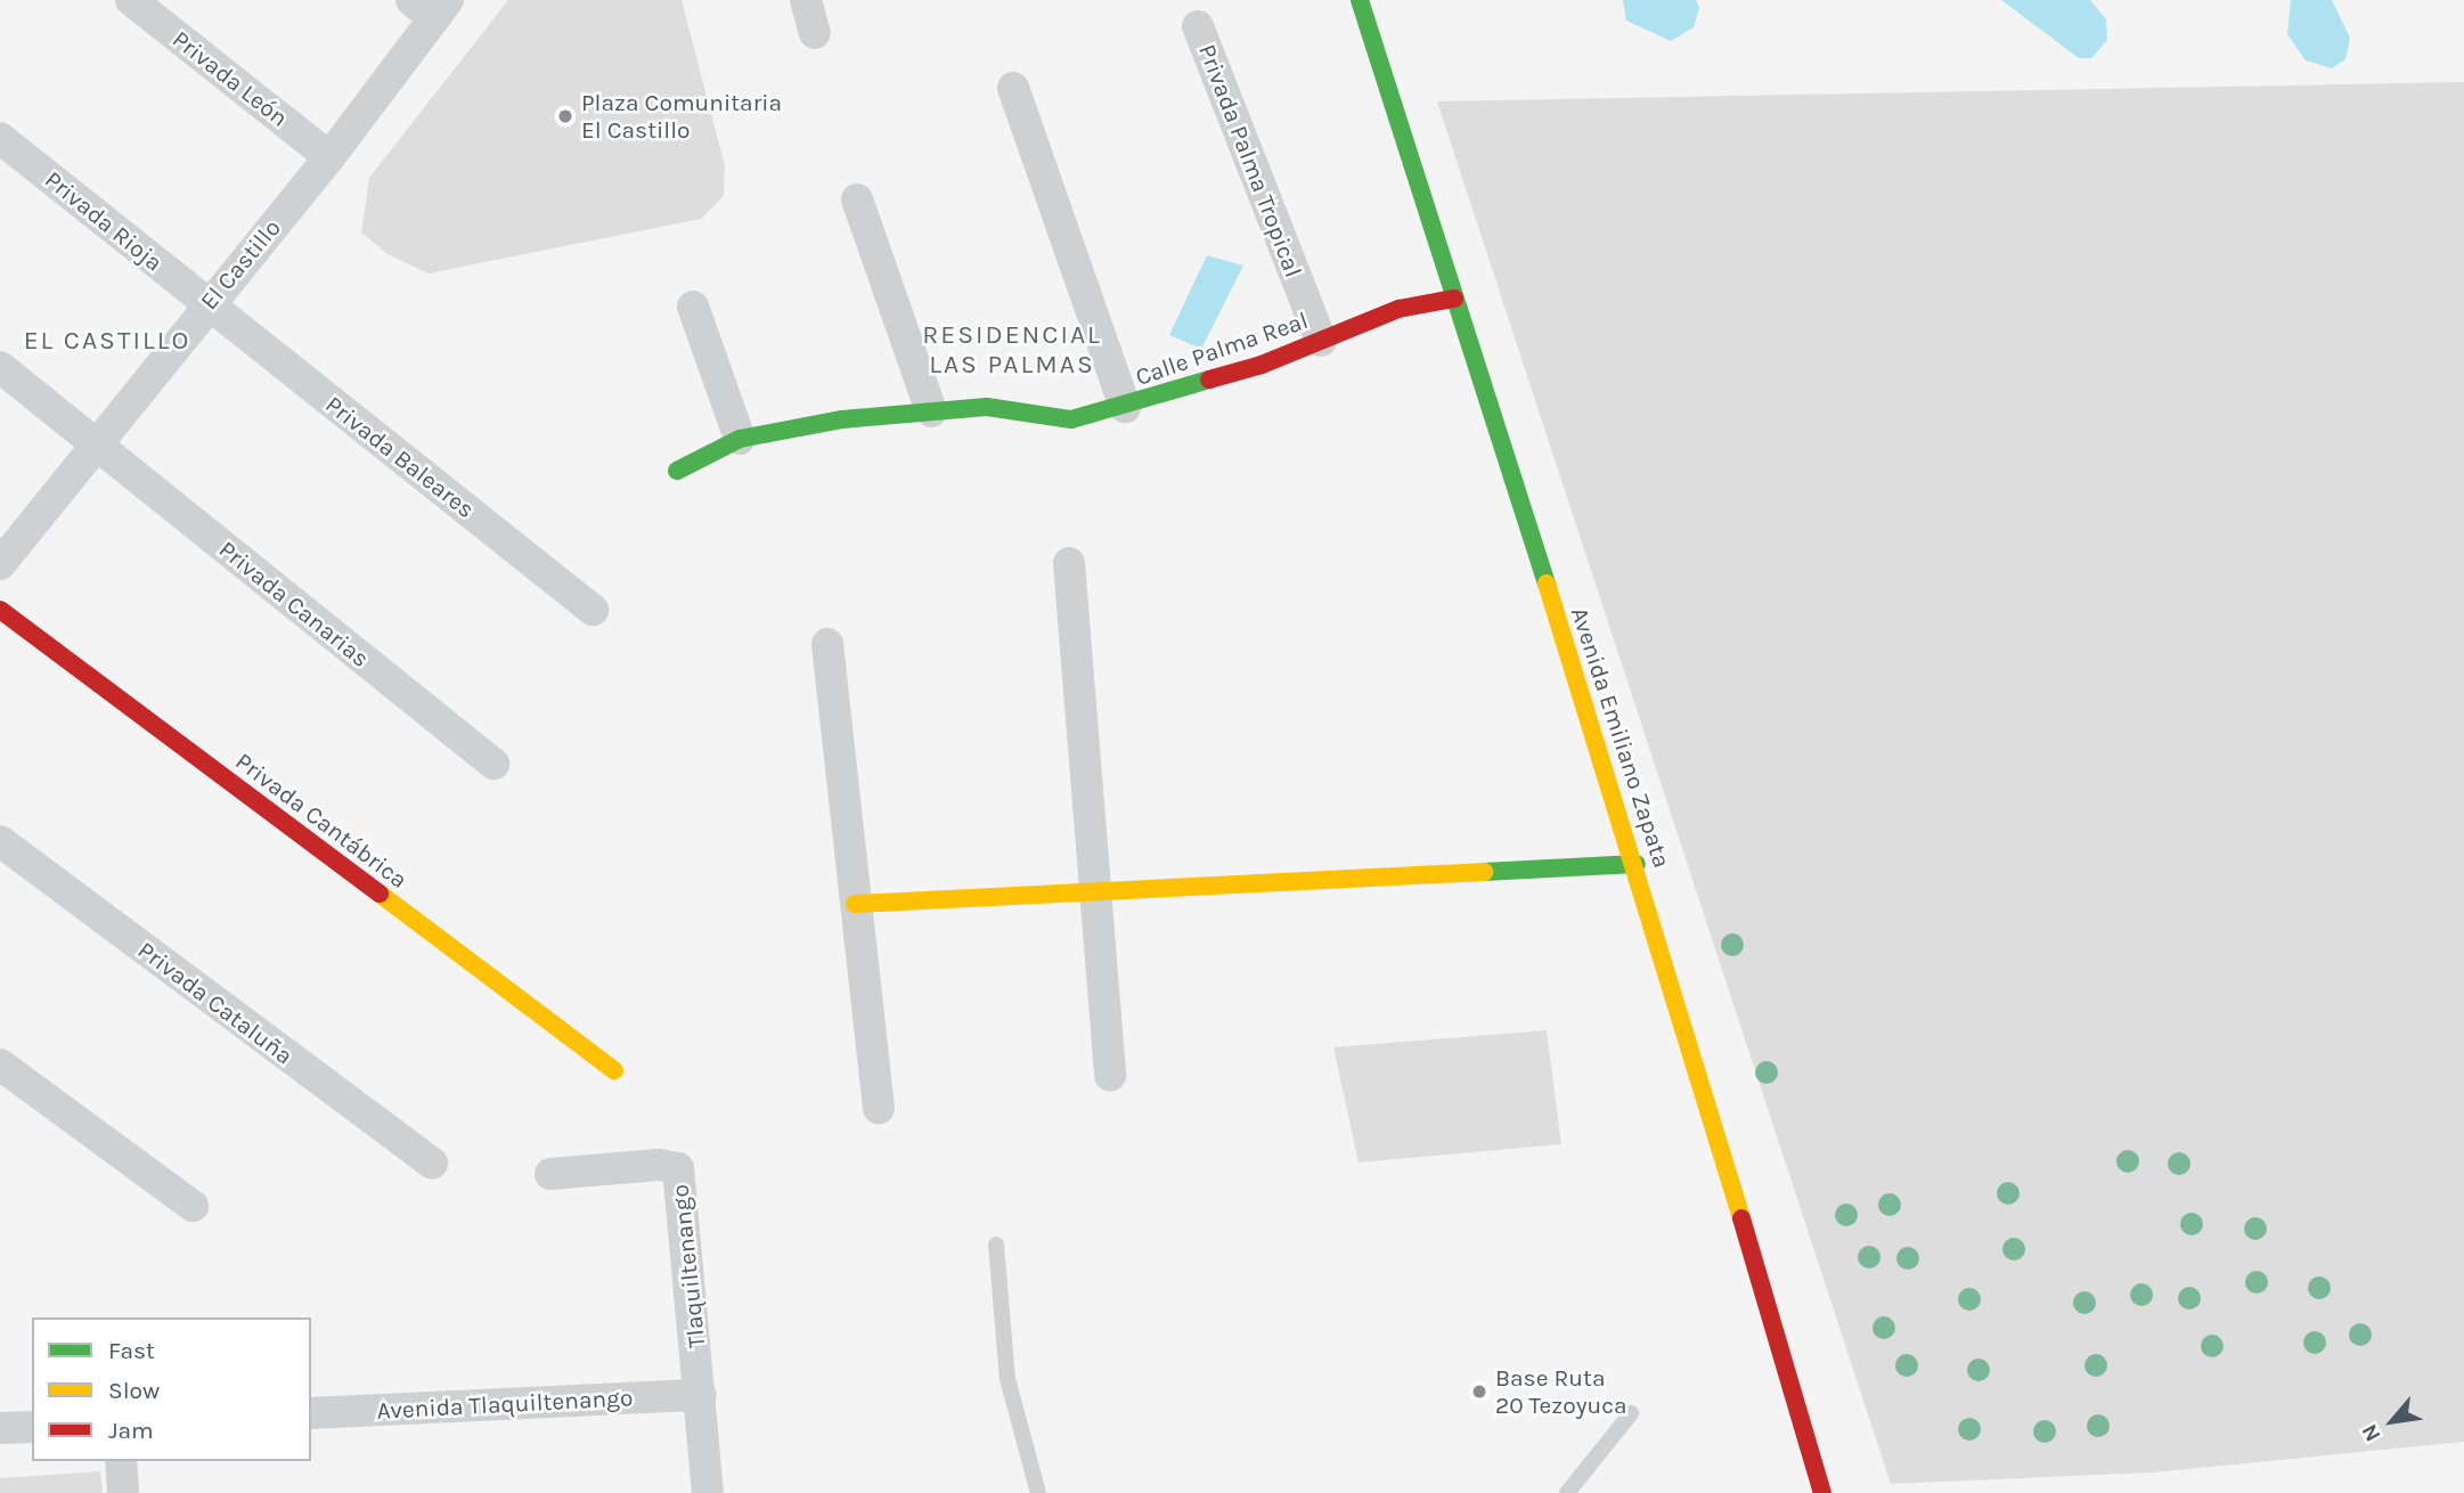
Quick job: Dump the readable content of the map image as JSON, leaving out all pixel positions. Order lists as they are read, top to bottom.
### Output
{
  "streets": {
    "street": [
      "Privada León",
      "Privada Palma Tropical",
      "Privada Rioja",
      "El Castillo",
      "Calle Palma Real",
      "Privada Baleares",
      "Privada Canarias",
      "Avenida Emiliano Zapata",
      "Privada Cantábrica",
      "Privada Cataluña",
      "Tlaquiltenango",
      "Avenida Tlaquiltenango"
    ]
  },
  "crossings": [
    ["Privada León", "El Castillo"],
    ["Privada Palma Tropical", "Calle Palma Real"],
    ["Privada Rioja", "El Castillo"],
    ["Privada Rioja", "Privada Baleares"],
    ["El Castillo", "Privada Baleares"],
    ["El Castillo", "Privada Canarias"],
    ["Calle Palma Real", "Avenida Emiliano Zapata"],
    ["Tlaquiltenango", "Avenida Tlaquiltenango"]
  ],
  "districts": ["RESIDENCIAL LAS PALMAS", "EL CASTILLO"],
  "places": ["Plaza Comunitaria El Castillo", "Base Ruta 20 Tezoyuca"],
  "legend": ["Fast", "Slow", "Jam"],
  "north": "bottom left"
}
